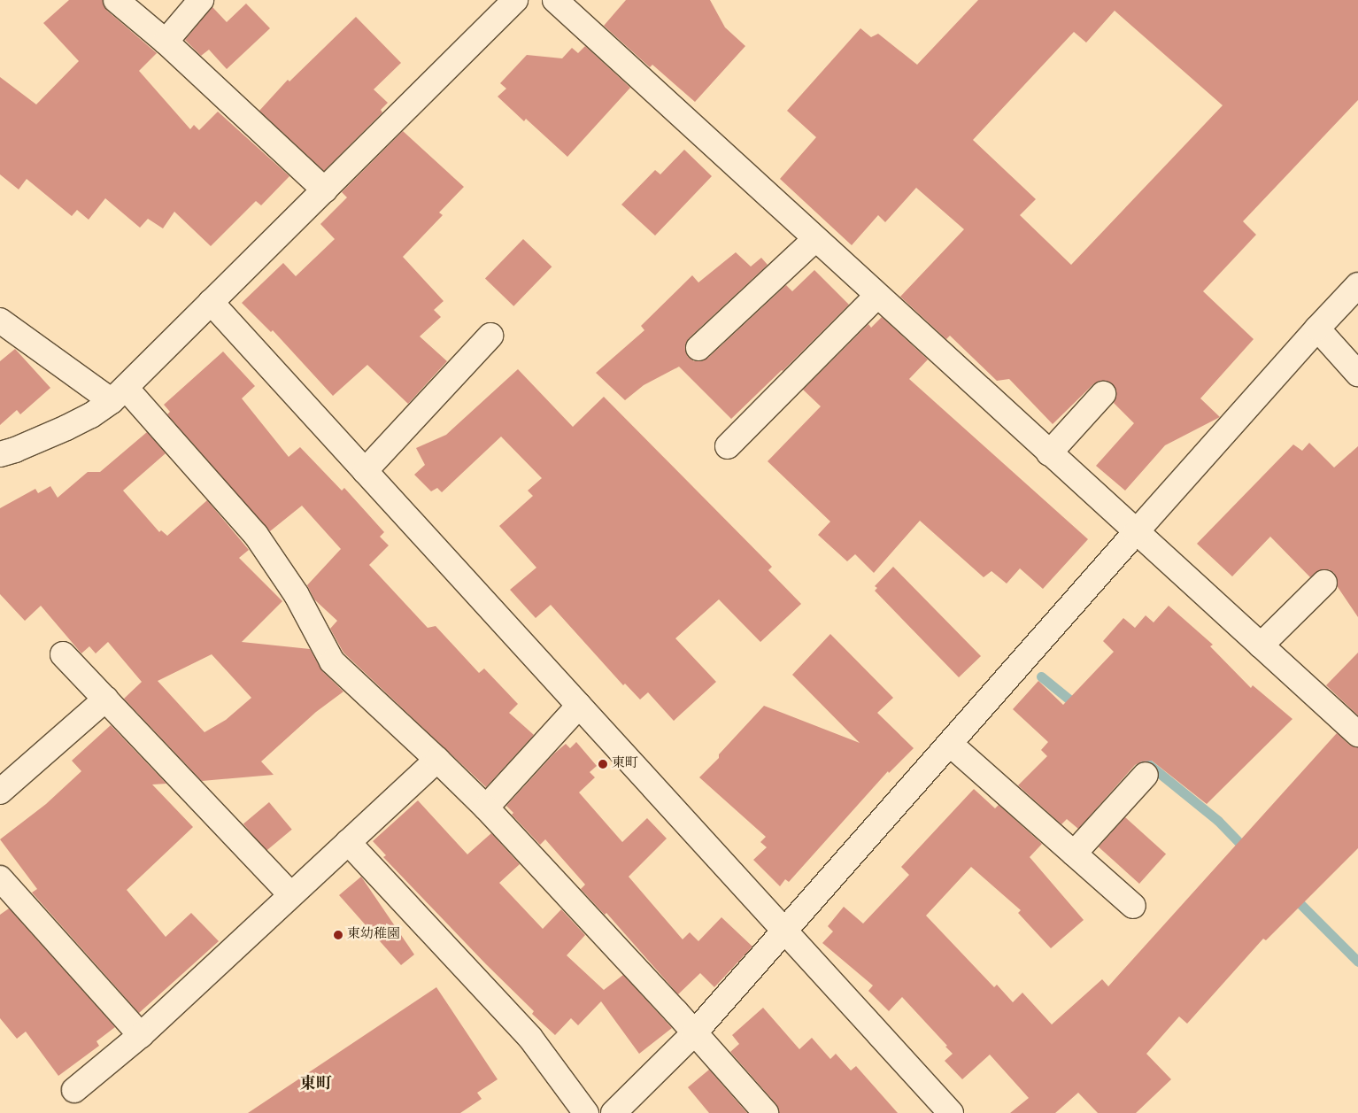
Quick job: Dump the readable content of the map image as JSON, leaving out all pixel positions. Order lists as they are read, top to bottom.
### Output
{
  "districts": ["東町"],
  "places": ["東町", "東幼稚園"]
}
